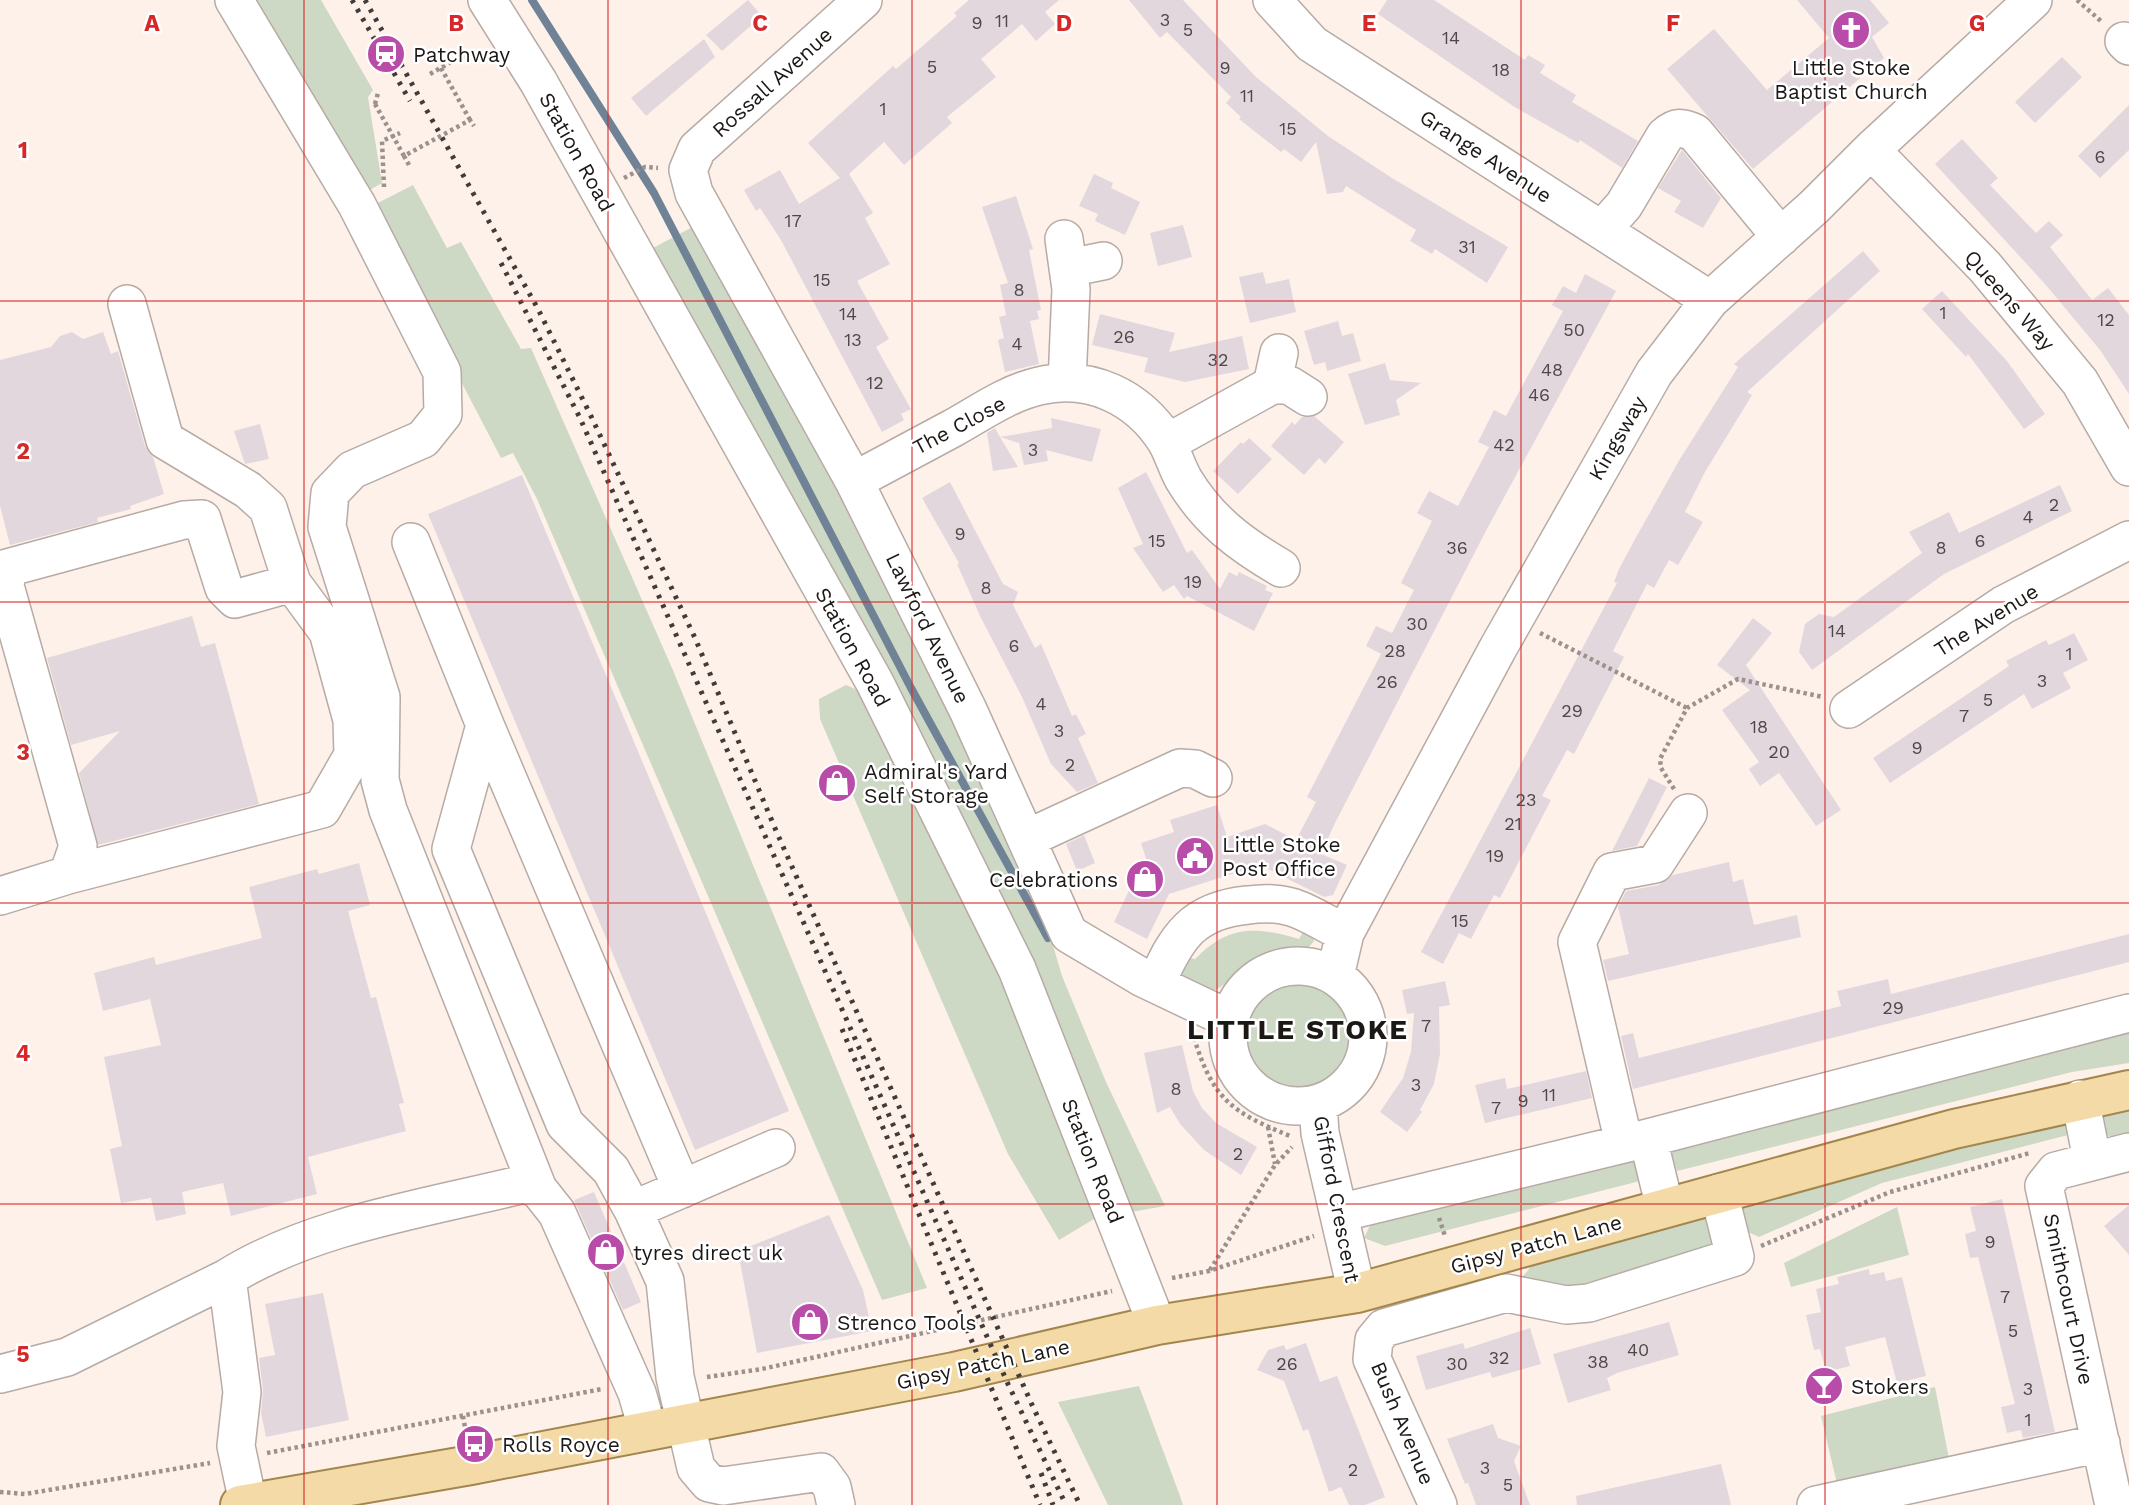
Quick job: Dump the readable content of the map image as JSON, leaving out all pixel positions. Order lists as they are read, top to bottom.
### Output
{
  "streets": {
    "main road": ["Gipsy Patch Lane"],
    "street": [
      "Rossall Avenue",
      "Station Road",
      "Grange Avenue",
      "Queens Way",
      "The Close",
      "Kingsway",
      "The Avenue",
      "Lawford Avenue",
      "Gifford Crescent",
      "Smithcourt Drive",
      "Bush Avenue"
    ]
  },
  "crossings": [
    ["Rossall Avenue", "Lawford Avenue"],
    ["Station Road", "Gipsy Patch Lane"],
    ["Grange Avenue", "Kingsway"],
    ["Queens Way", "Kingsway"],
    ["The Close", "Lawford Avenue"],
    ["Kingsway", "Lawford Avenue"],
    ["Kingsway", "Gifford Crescent"],
    ["Lawford Avenue", "Gifford Crescent"],
    ["Gifford Crescent", "Gipsy Patch Lane"],
    ["Gipsy Patch Lane", "Bush Avenue"]
  ],
  "districts": ["LITTLE STOKE"],
  "places": {
    "church": ["Little Stoke Baptist Church"],
    "station": ["Patchway"],
    "shop": [
      "Admiral's Yard Self Storage",
      "Celebrations",
      "tyres direct uk",
      "Strenco Tools"
    ],
    "public building": ["Little Stoke Post Office"],
    "bar": ["Stokers"],
    "bus stop": ["Rolls Royce"]
  },
  "house_numbers": [
    "3",
    "11",
    "9",
    "5",
    "14",
    "5",
    "9",
    "18",
    "11",
    "1",
    "15",
    "6",
    "17",
    "31",
    "15",
    "8",
    "1",
    "14",
    "12",
    "50",
    "26",
    "13",
    "4",
    "32",
    "48",
    "12",
    "46",
    "42",
    "3",
    "2",
    "4",
    "9",
    "15",
    "6",
    "36",
    "8",
    "19",
    "8",
    "30",
    "14",
    "6",
    "28",
    "1",
    "3",
    "26",
    "5",
    "4",
    "29",
    "7",
    "18",
    "3",
    "9",
    "20",
    "2",
    "23",
    "21",
    "19",
    "15",
    "29",
    "7",
    "3",
    "8",
    "11",
    "9",
    "7",
    "2",
    "9",
    "7",
    "5",
    "40",
    "32",
    "38",
    "26",
    "30",
    "3",
    "1",
    "3",
    "2",
    "5"
  ],
  "grid": {
    "columns": [
      "A",
      "B",
      "C",
      "D",
      "E",
      "F",
      "G"
    ],
    "rows": [
      "1",
      "2",
      "3",
      "4",
      "5"
    ]
  }
}
